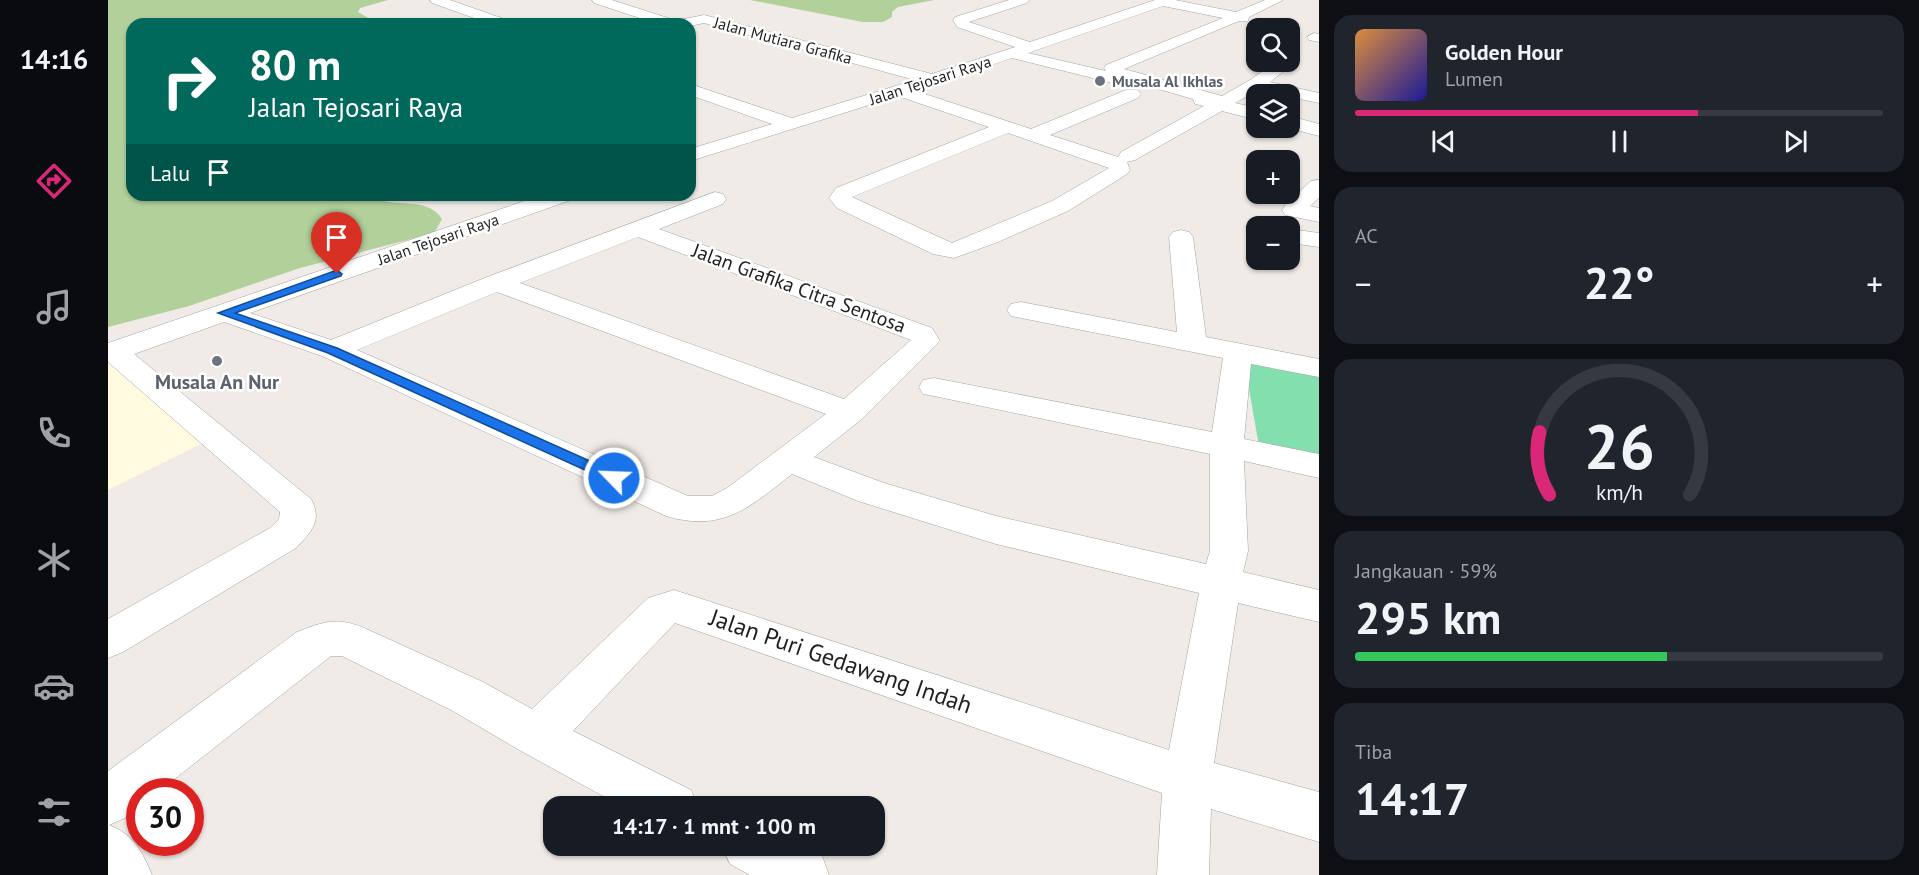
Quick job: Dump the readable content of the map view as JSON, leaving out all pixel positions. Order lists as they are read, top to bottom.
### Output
{
  "streets": {
    "street": [
      "Jalan Mutiara Grafika",
      "Jalan Tejosari Raya",
      "Jalan Grafika Citra Sentosa",
      "Jalan Puri Gedawang Indah"
    ]
  },
  "crossings": [
    ["Jalan Mutiara Grafika", "Jalan Tejosari Raya"],
    ["Jalan Tejosari Raya", "Jalan Grafika Citra Sentosa"]
  ],
  "places": ["Musala Al Ikhlas", "Musala An Nur"],
  "page": {
    "tabs": "14:16",
    "map_buttons": ["+", "−"],
    "turn": ["80 m", "Jalan Tejosari Raya"],
    "song": ["Golden Hour", "Lumen"],
    "then": "Lalu",
    "tile": [
      "AC",
      ["Jangkauan · 59%", "295 km"],
      ["Tiba", "14:17"]
    ],
    "heat": ["−", "22°", "+"],
    "limit": "30",
    "trip": "14:17 · 1 mnt · 100 m",
    "gauge": ["26", "km/h"]
  }
}
